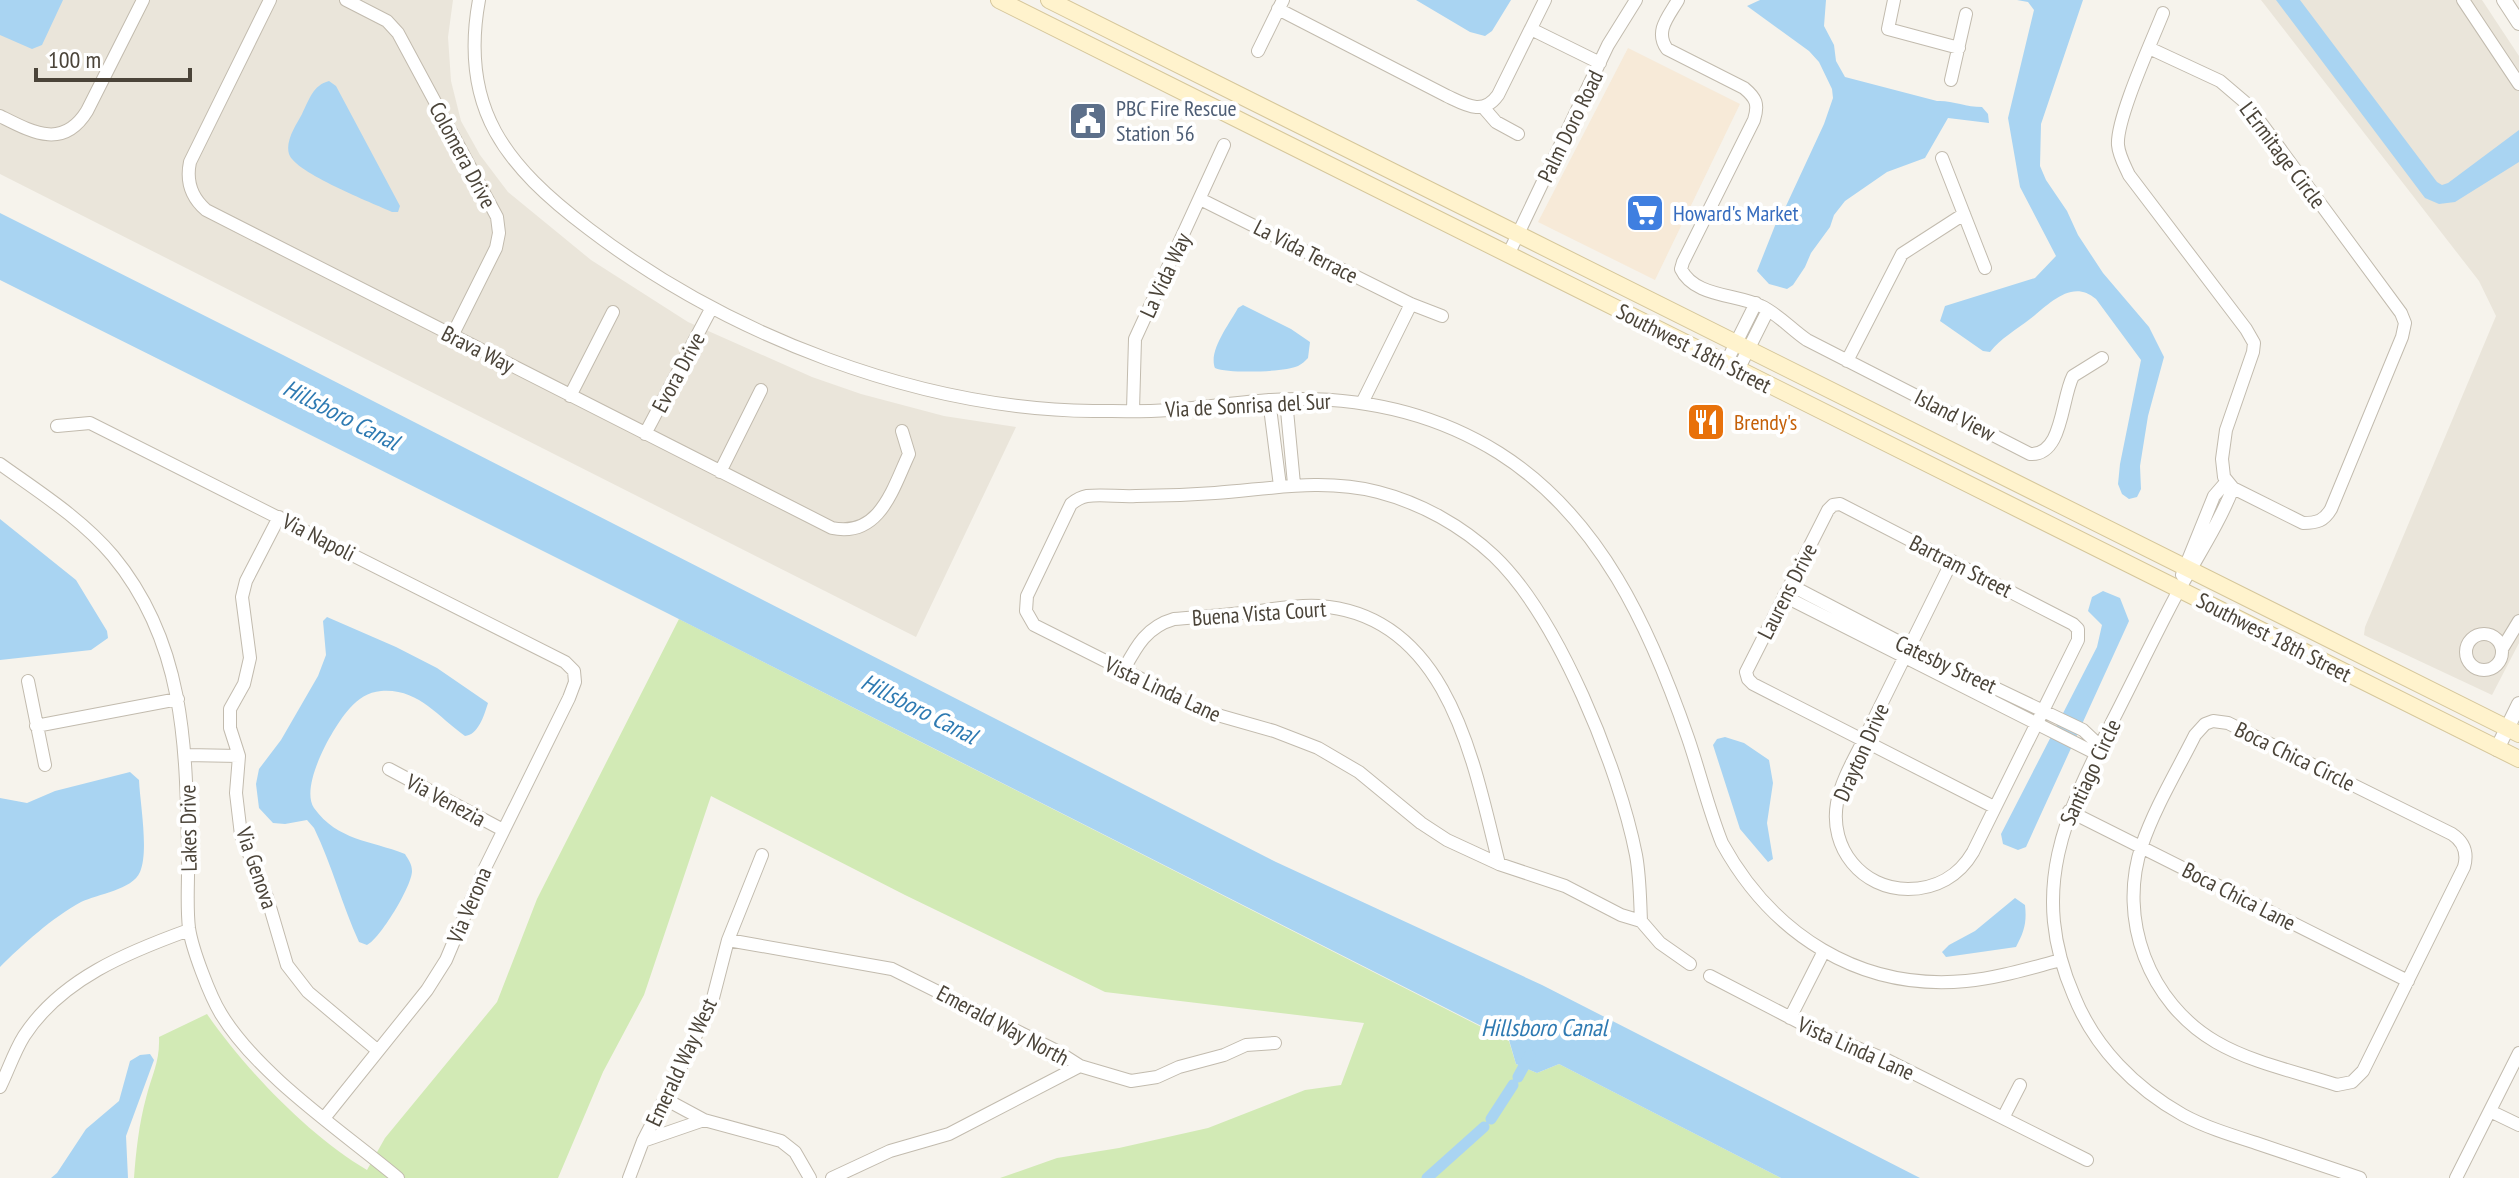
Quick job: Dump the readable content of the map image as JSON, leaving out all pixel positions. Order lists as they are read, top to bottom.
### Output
{
  "streets": {
    "main road": ["Southwest 18th Street"],
    "street": [
      "Palm Doro Road",
      "Colomera Drive",
      "L'Ermitage Circle",
      "La Vida Terrace",
      "La Vida Way",
      "Brava Way",
      "Evora Drive",
      "Via de Sonrisa del Sur",
      "Island View",
      "Via Napoli",
      "Bartram Street",
      "Laurens Drive",
      "Buena Vista Court",
      "Catesby Street",
      "Vista Linda Lane",
      "Drayton Drive",
      "Boca Chica Circle",
      "Santiago Circle",
      "Via Venezia",
      "Lakes Drive",
      "Via Genova",
      "Boca Chica Lane",
      "Via Verona",
      "Emerald Way North",
      "Emerald Way West"
    ]
  },
  "crossings": [
    ["Palm Doro Road", "Southwest 18th Street"],
    ["Colomera Drive", "Brava Way"],
    ["La Vida Terrace", "La Vida Way"],
    ["La Vida Way", "Via de Sonrisa del Sur"],
    ["Southwest 18th Street", "Santiago Circle"],
    ["Brava Way", "Evora Drive"],
    ["Evora Drive", "Via de Sonrisa del Sur"],
    ["Via de Sonrisa del Sur", "Santiago Circle"],
    ["Via Napoli", "Via Genova"],
    ["Via Napoli", "Via Verona"],
    ["Bartram Street", "Laurens Drive"],
    ["Bartram Street", "Drayton Drive"],
    ["Laurens Drive", "Catesby Street"],
    ["Laurens Drive", "Drayton Drive"],
    ["Buena Vista Court", "Vista Linda Lane"],
    ["Catesby Street", "Drayton Drive"],
    ["Catesby Street", "Santiago Circle"],
    ["Boca Chica Circle", "Boca Chica Lane"],
    ["Santiago Circle", "Boca Chica Lane"],
    ["Via Venezia", "Via Verona"],
    ["Lakes Drive", "Via Verona"],
    ["Via Genova", "Via Verona"],
    ["Emerald Way North", "Emerald Way West"]
  ],
  "water": ["Hillsboro Canal"],
  "places": {
    "public building": ["PBC Fire Rescue Station 56"],
    "supermarket": ["Howard's Market"],
    "restaurant": ["Brendy's"]
  },
  "scale_bar": "100 m"
}
